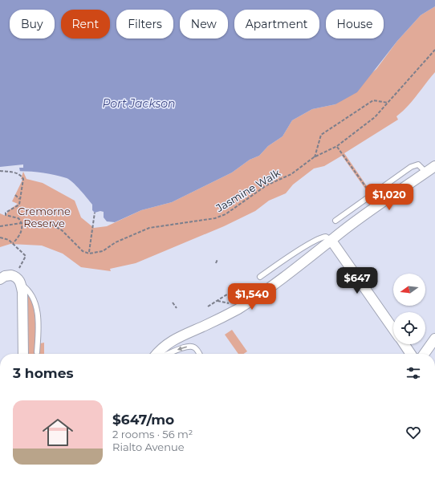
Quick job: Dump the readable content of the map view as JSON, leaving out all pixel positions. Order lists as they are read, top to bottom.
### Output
{
  "streets": {
    "path": ["Jasmine Walk"]
  },
  "water": ["Port Jackson"],
  "parks": ["Cremorne Reserve"],
  "north": "left",
  "page": {
    "chip": [
      "Buy",
      "Rent",
      "Filters",
      "New",
      "Apartment",
      "House"
    ],
    "price": ["$1,020", "$647", "$1,540"],
    "heading": "3 homes",
    "list": [
      {
        "name": "$647/mo",
        "note": "2 rooms · 56 m² · Rialto Avenue"
      }
    ]
  }
}
